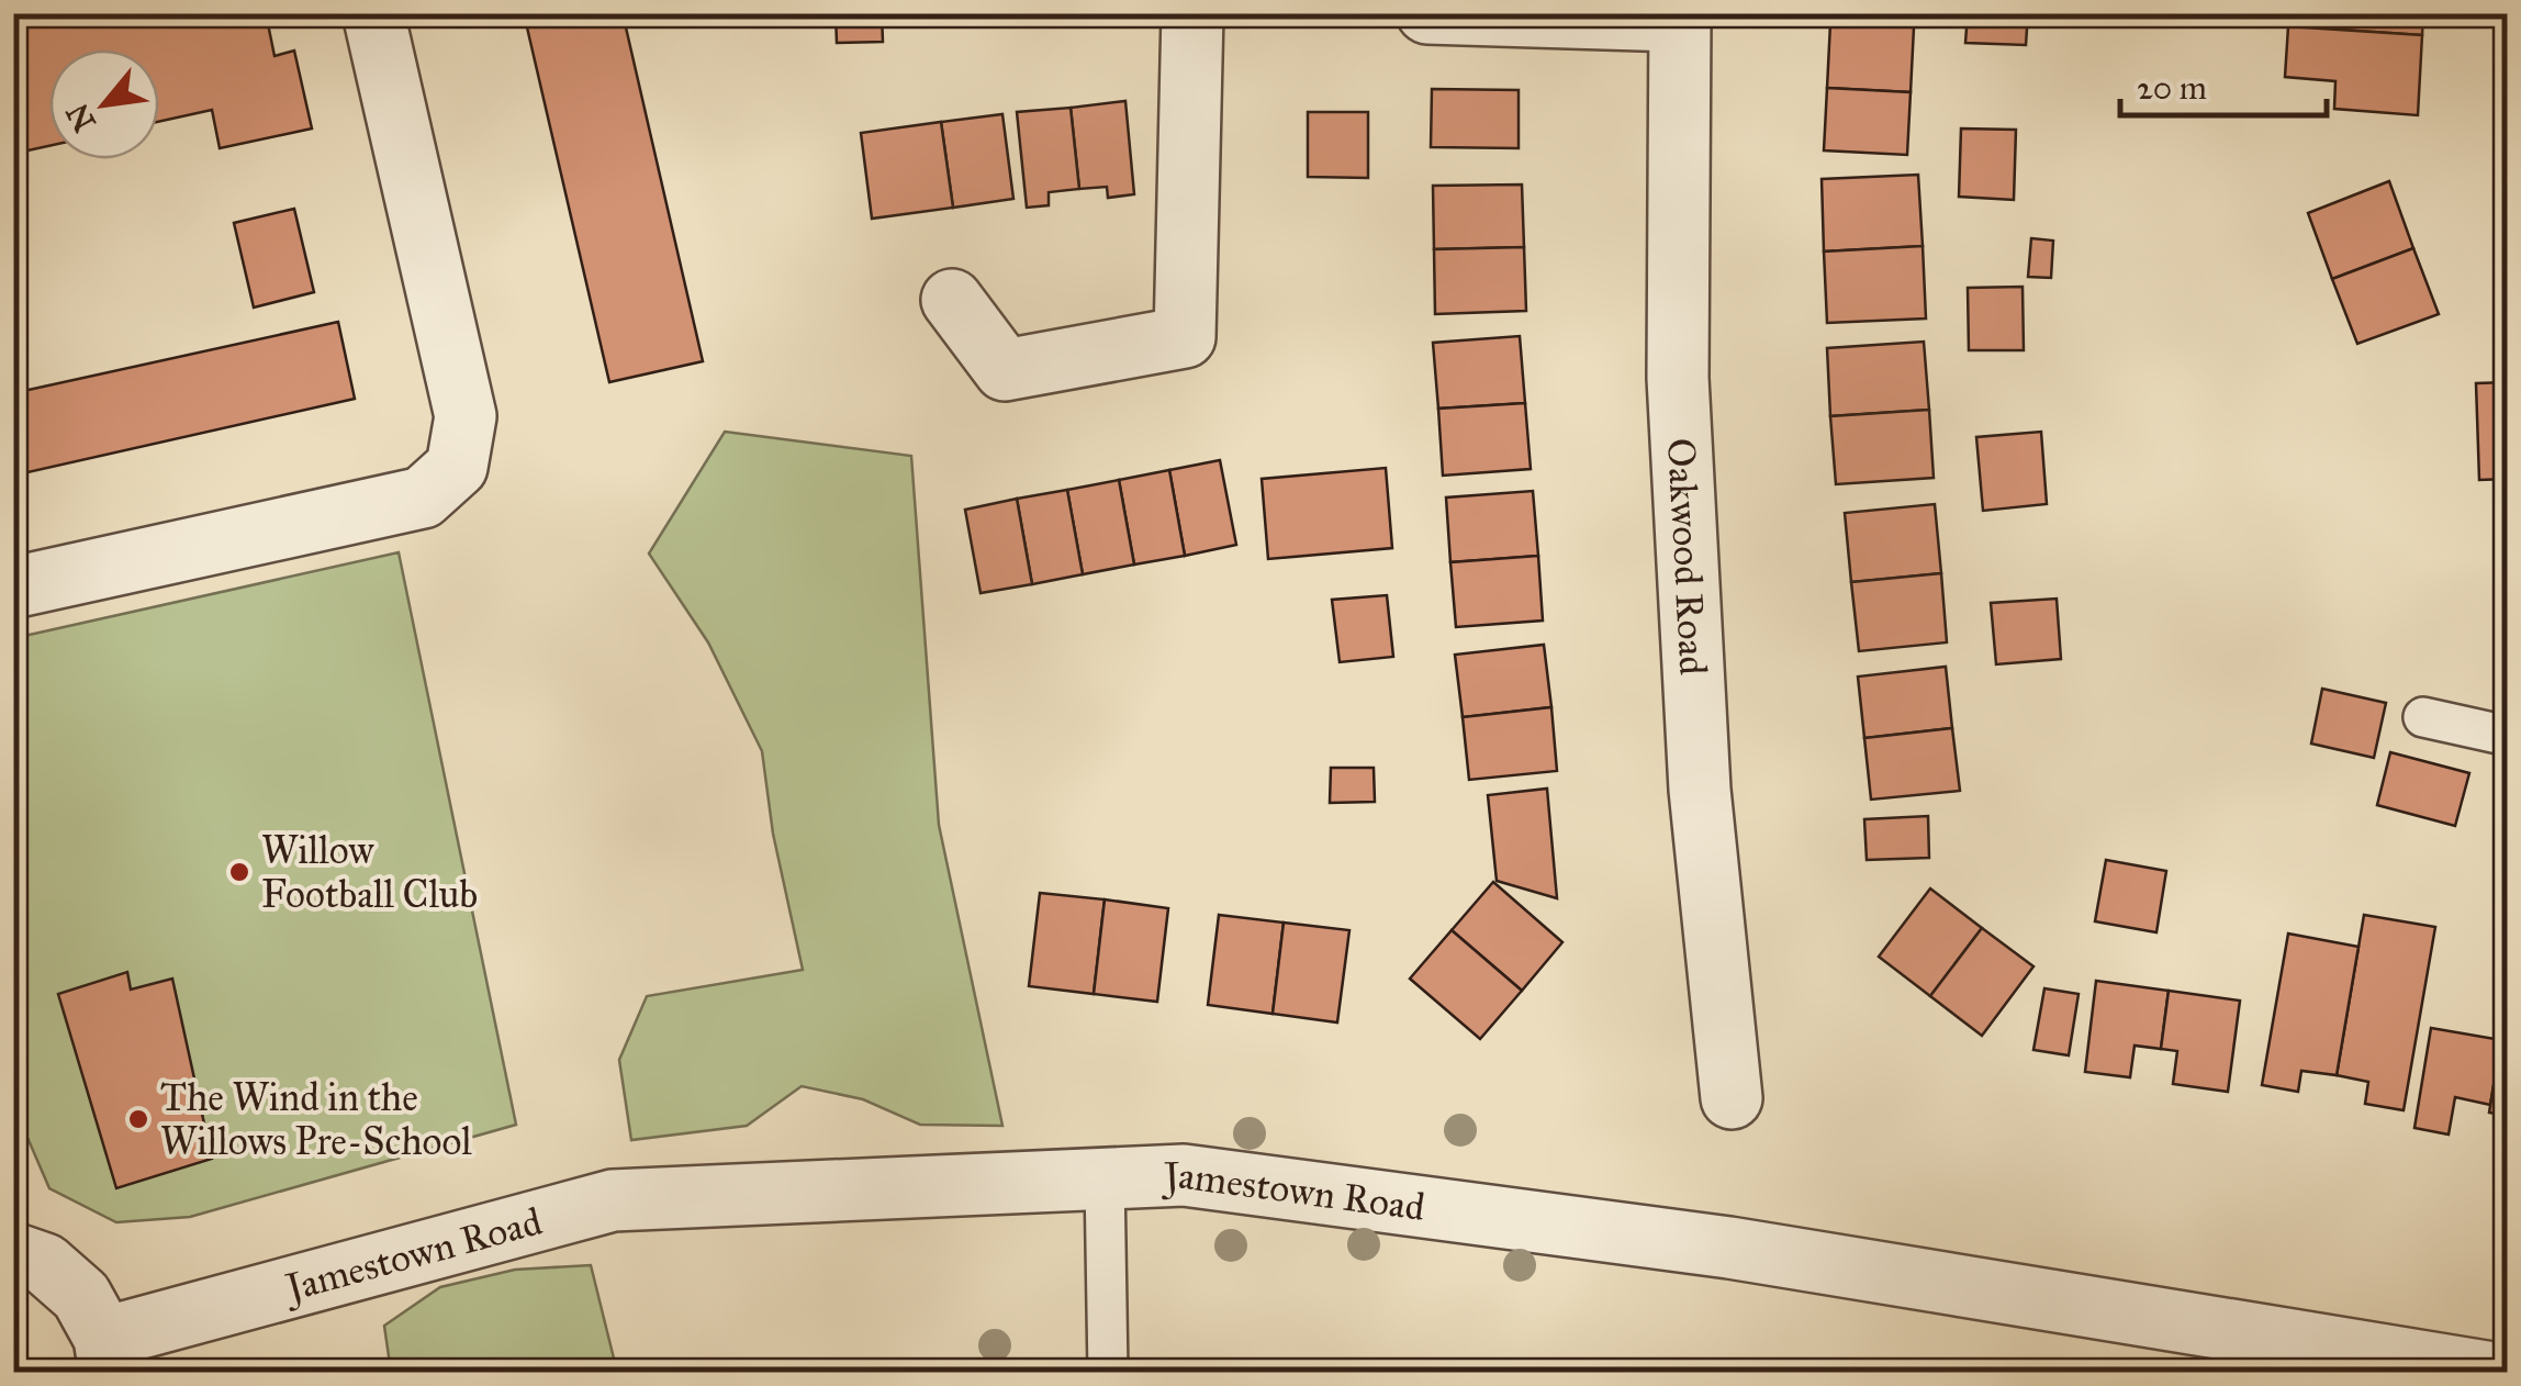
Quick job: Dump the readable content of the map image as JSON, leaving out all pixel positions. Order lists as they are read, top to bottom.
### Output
{
  "streets": {
    "street": ["Oakwood Road", "Jamestown Road"]
  },
  "places": ["Willow Football Club", "The Wind in the Willows Pre-School"],
  "scale_bar": "20 m",
  "north": "bottom left"
}
